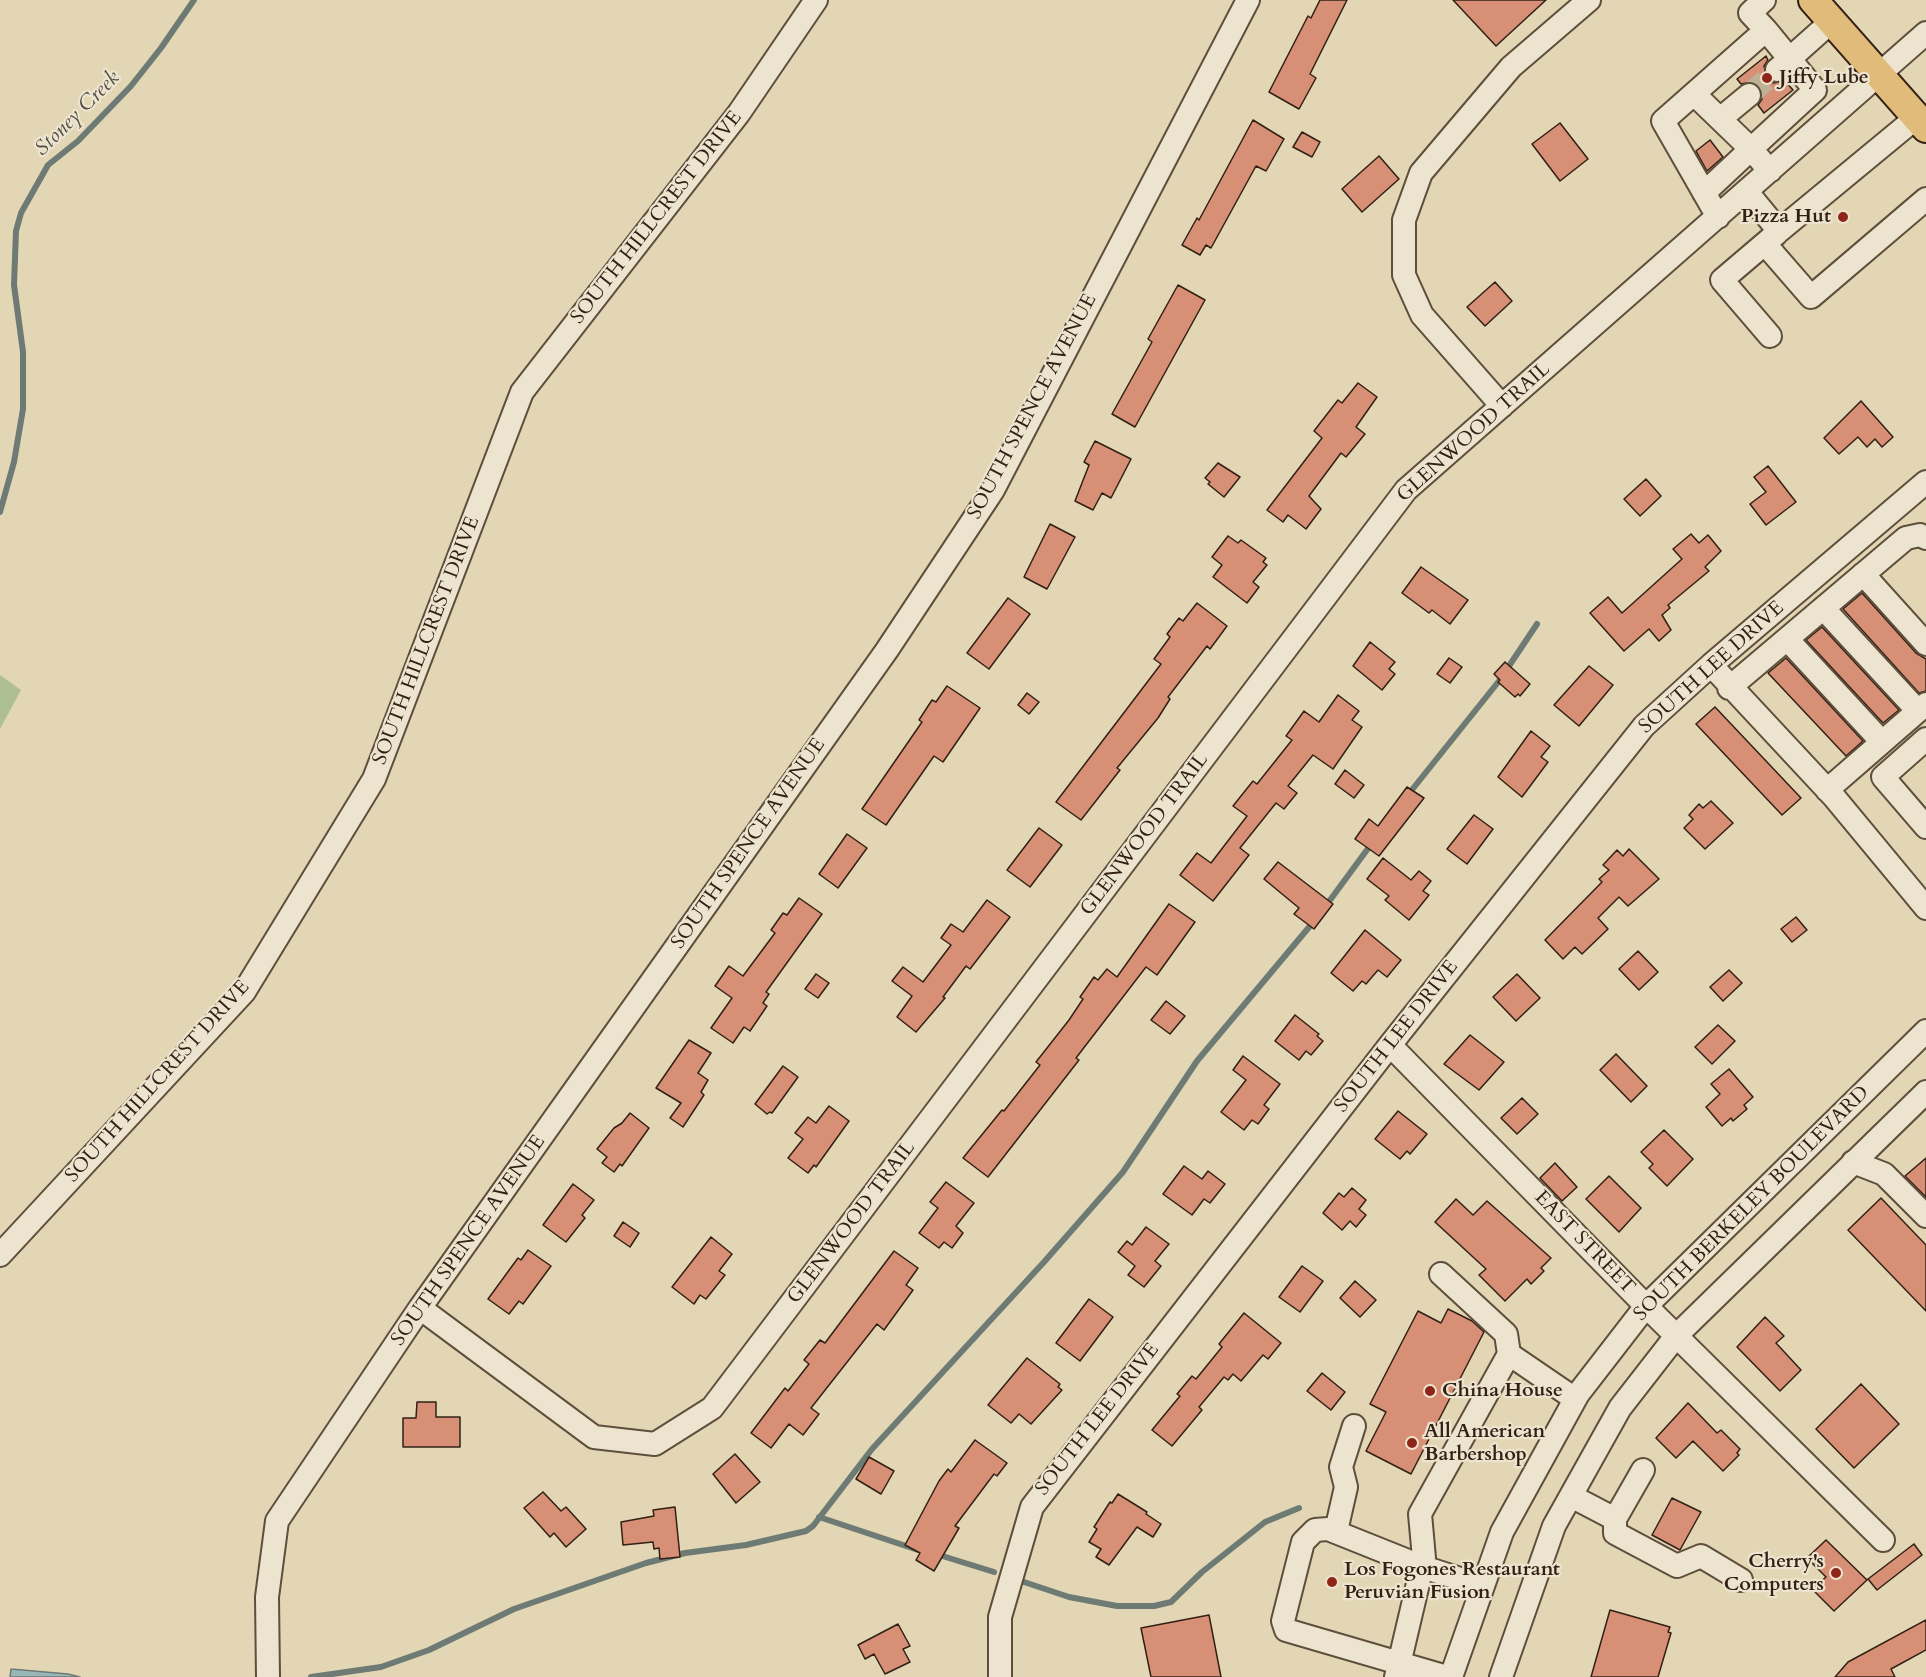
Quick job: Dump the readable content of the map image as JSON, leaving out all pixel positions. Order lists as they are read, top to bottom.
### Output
{
  "streets": {
    "street": [
      "SOUTH HILLCREST DRIVE",
      "SOUTH SPENCE AVENUE",
      "GLENWOOD TRAIL",
      "SOUTH LEE DRIVE",
      "SOUTH BERKELEY BOULEVARD",
      "EAST STREET"
    ]
  },
  "crossings": [
    ["SOUTH SPENCE AVENUE", "GLENWOOD TRAIL"],
    ["SOUTH LEE DRIVE", "EAST STREET"],
    ["SOUTH BERKELEY BOULEVARD", "EAST STREET"]
  ],
  "water": ["Stoney Creek"],
  "places": [
    "Jiffy Lube",
    "Pizza Hut",
    "China House",
    "All American Barbershop",
    "Cherry's Computers",
    "Los Fogones Restaurant Peruvian Fusion"
  ]
}
